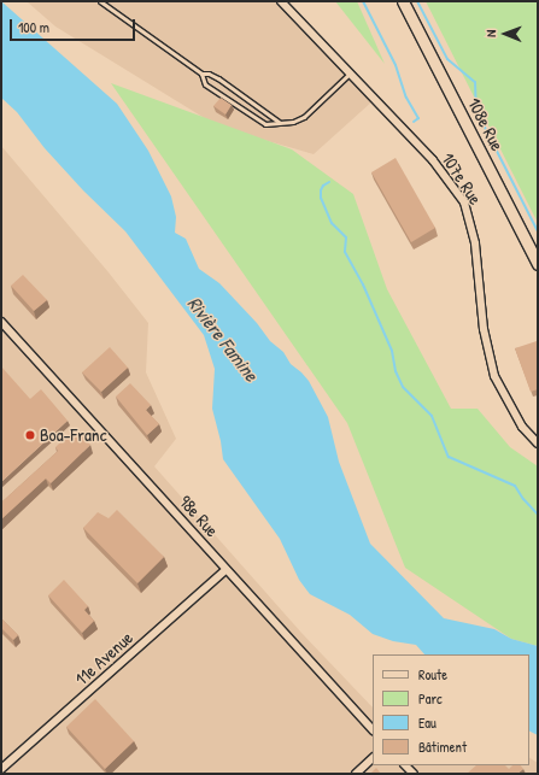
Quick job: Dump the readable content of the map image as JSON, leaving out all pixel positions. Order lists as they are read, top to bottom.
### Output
{
  "streets": {
    "main road": ["108e Rue"],
    "street": ["107e Rue", "98e Rue", "11e Avenue"]
  },
  "crossings": [
    ["98e Rue", "11e Avenue"]
  ],
  "water": ["Rivière Famine"],
  "places": ["Boa-Franc"],
  "legend": [
    "Route",
    "Parc",
    "Eau",
    "Bâtiment"
  ],
  "scale_bar": "100 m",
  "north": "left"
}
